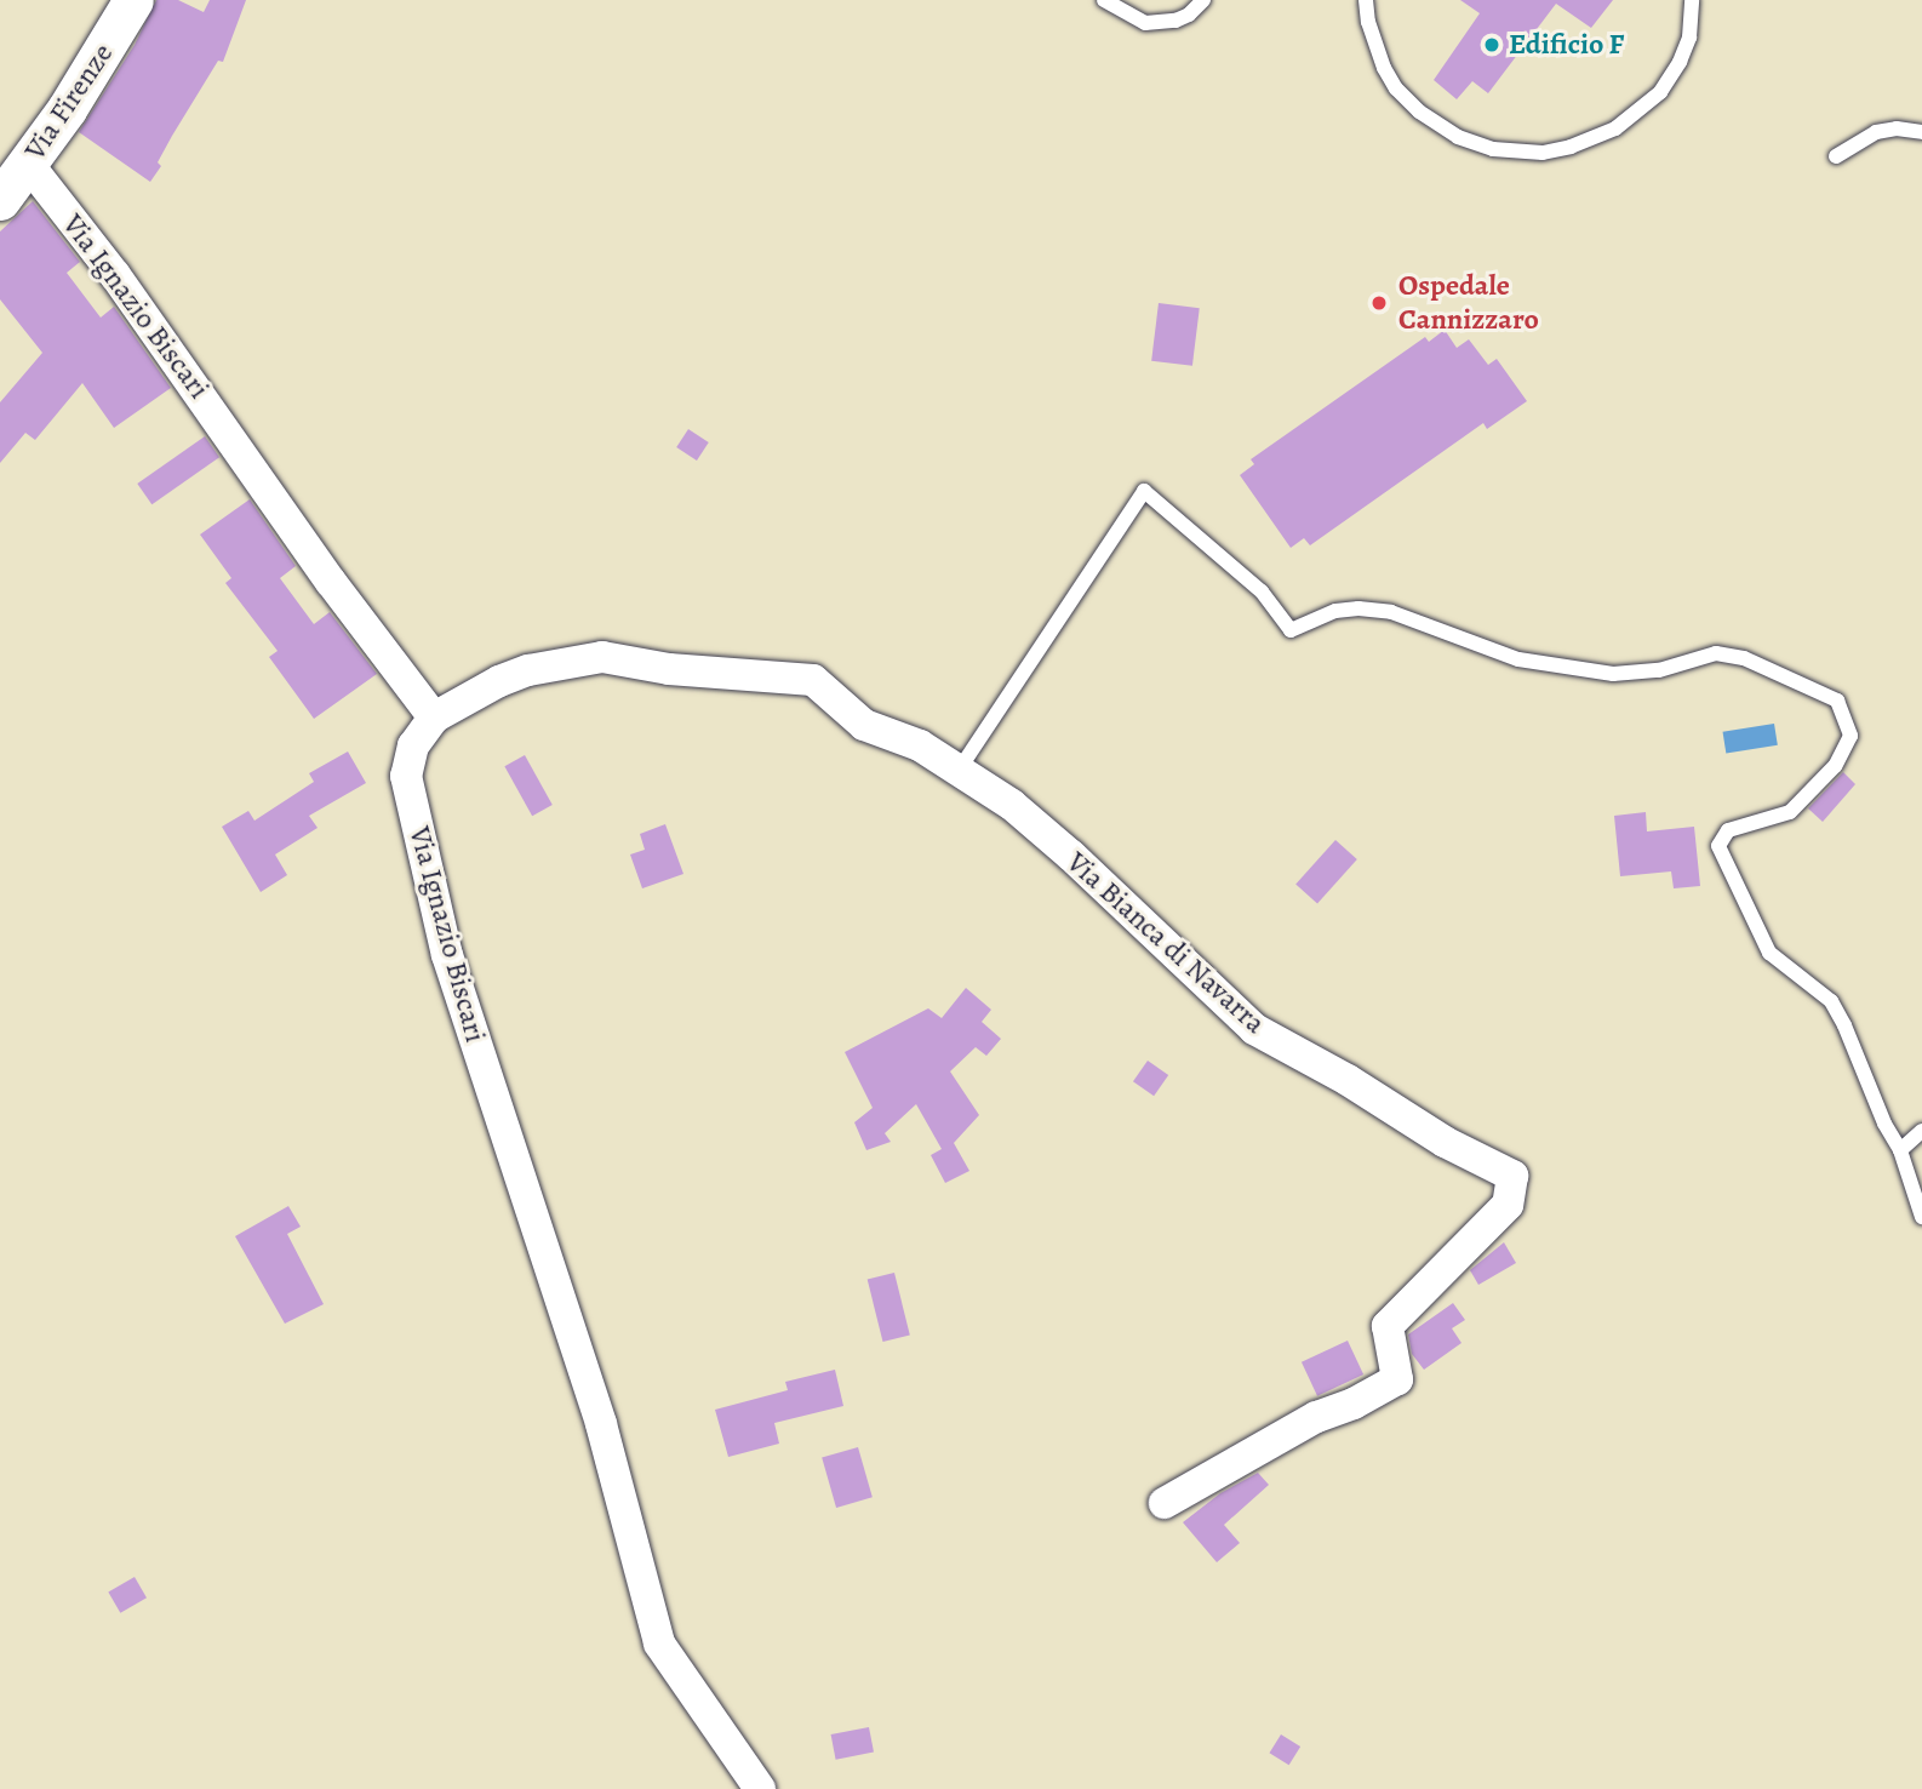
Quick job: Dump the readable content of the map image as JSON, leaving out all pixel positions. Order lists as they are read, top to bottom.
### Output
{
  "streets": {
    "street": ["Via Firenze", "Via Ignazio Biscari", "Via Bianca di Navarra"]
  },
  "crossings": [
    ["Via Firenze", "Via Ignazio Biscari"],
    ["Via Ignazio Biscari", "Via Bianca di Navarra"]
  ],
  "places": ["Edificio F", "Ospedale Cannizzaro"]
}
